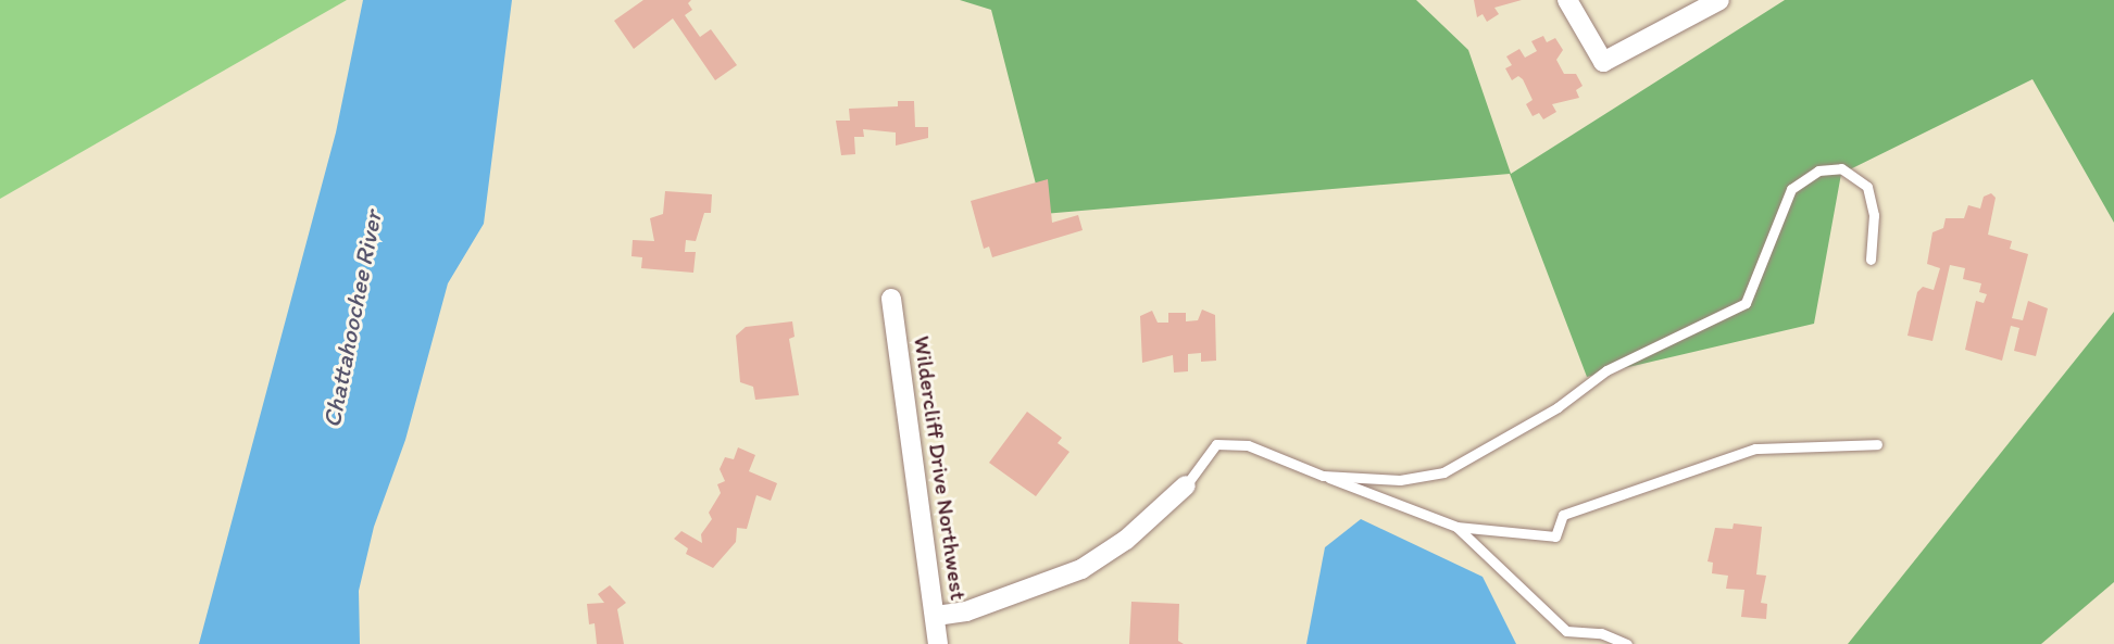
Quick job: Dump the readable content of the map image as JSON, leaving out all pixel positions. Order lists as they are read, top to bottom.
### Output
{
  "streets": {
    "street": ["Wildercliff Drive Northwest"]
  },
  "water": ["Chattahoochee River"]
}
